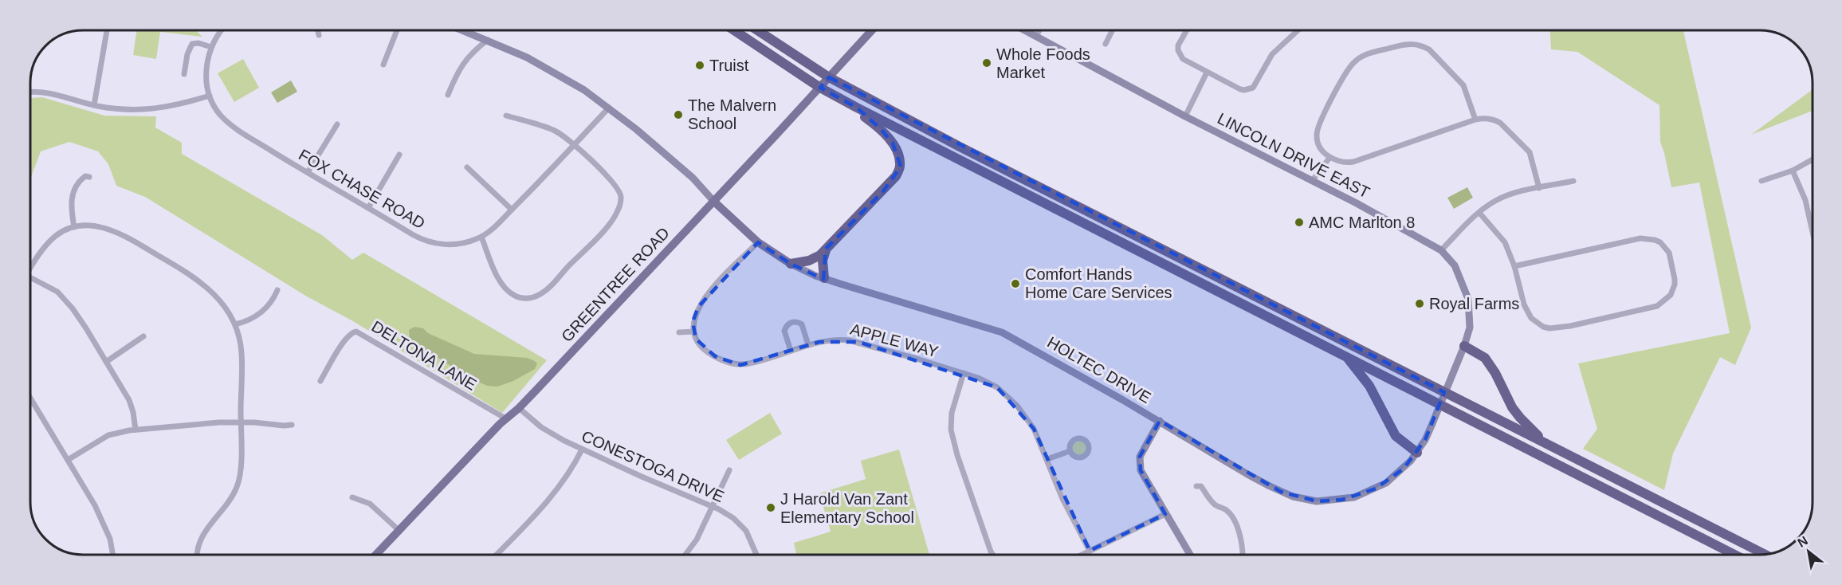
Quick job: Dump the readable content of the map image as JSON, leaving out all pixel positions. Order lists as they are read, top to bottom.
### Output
{
  "streets": {
    "main road": ["GREENTREE ROAD", "HOLTEC DRIVE"],
    "street": [
      "LINCOLN DRIVE EAST",
      "FOX CHASE ROAD",
      "APPLE WAY",
      "DELTONA LANE",
      "CONESTOGA DRIVE"
    ]
  },
  "crossings": [
    ["LINCOLN DRIVE EAST", "HOLTEC DRIVE"],
    ["GREENTREE ROAD", "DELTONA LANE"],
    ["GREENTREE ROAD", "HOLTEC DRIVE"],
    ["GREENTREE ROAD", "CONESTOGA DRIVE"]
  ],
  "places": [
    "Whole Foods Market",
    "Truist",
    "The Malvern School",
    "AMC Marlton 8",
    "Comfort Hands Home Care Services",
    "Royal Farms",
    "J Harold Van Zant Elementary School"
  ],
  "north": "top left"
}
